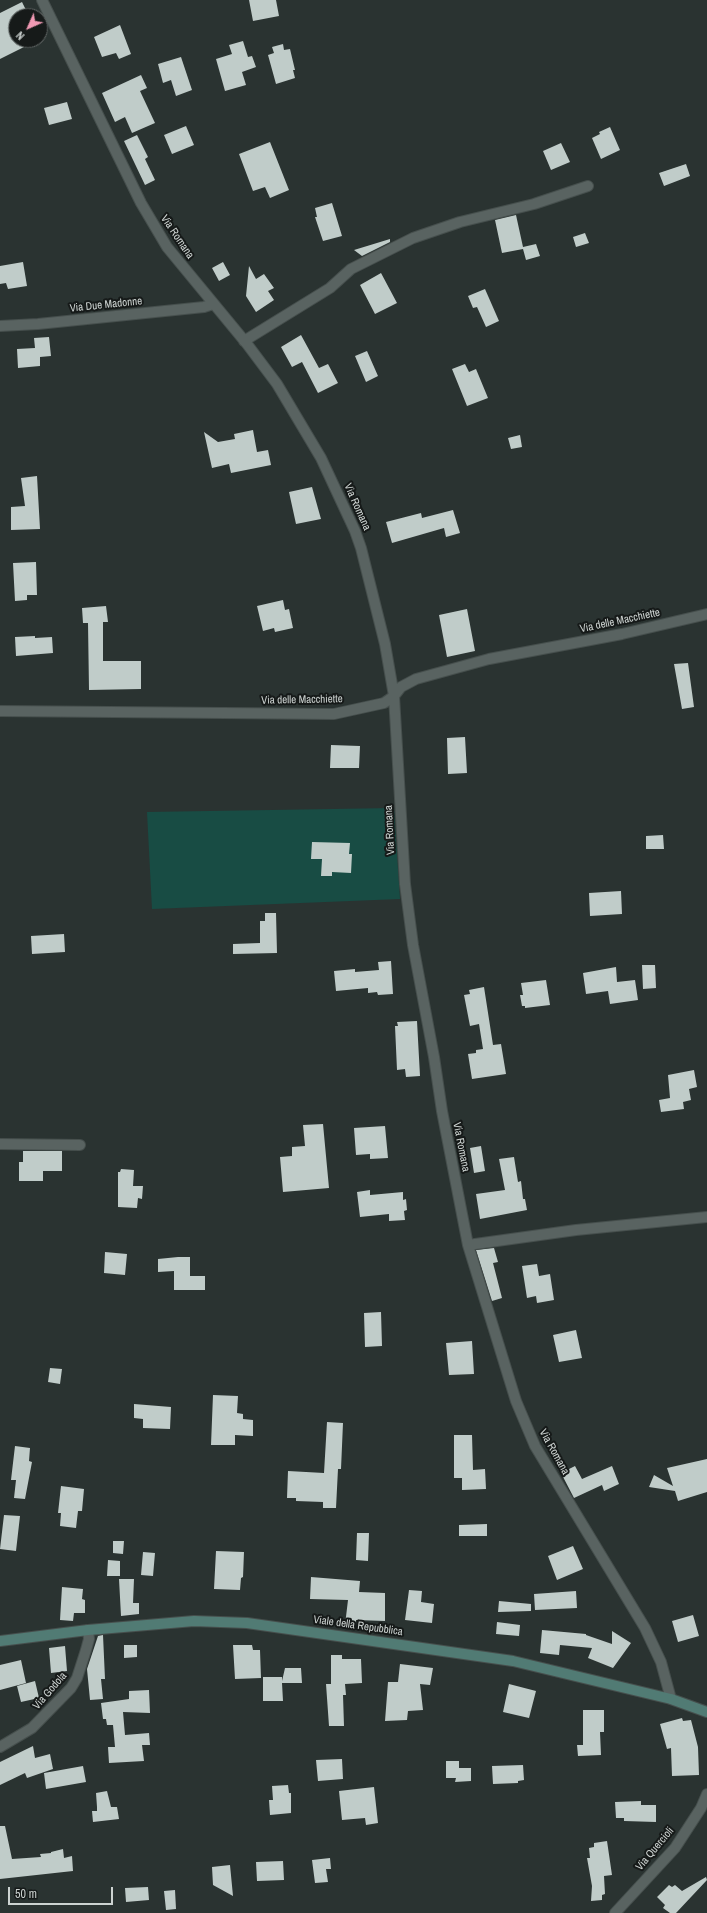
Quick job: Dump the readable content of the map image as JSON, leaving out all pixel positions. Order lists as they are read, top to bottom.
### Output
{
  "streets": {
    "main road": ["Viale della Repubblica"],
    "street": [
      "Via Romana",
      "Via Due Madonne",
      "Via delle Macchiette",
      "Via Godola",
      "Via Quercioli"
    ]
  },
  "crossings": [
    ["Via Romana", "Via Due Madonne"],
    ["Via Romana", "Via delle Macchiette"],
    ["Via Romana", "Viale della Repubblica"],
    ["Viale della Repubblica", "Via Godola"]
  ],
  "scale_bar": "50 m",
  "north": "bottom left"
}
